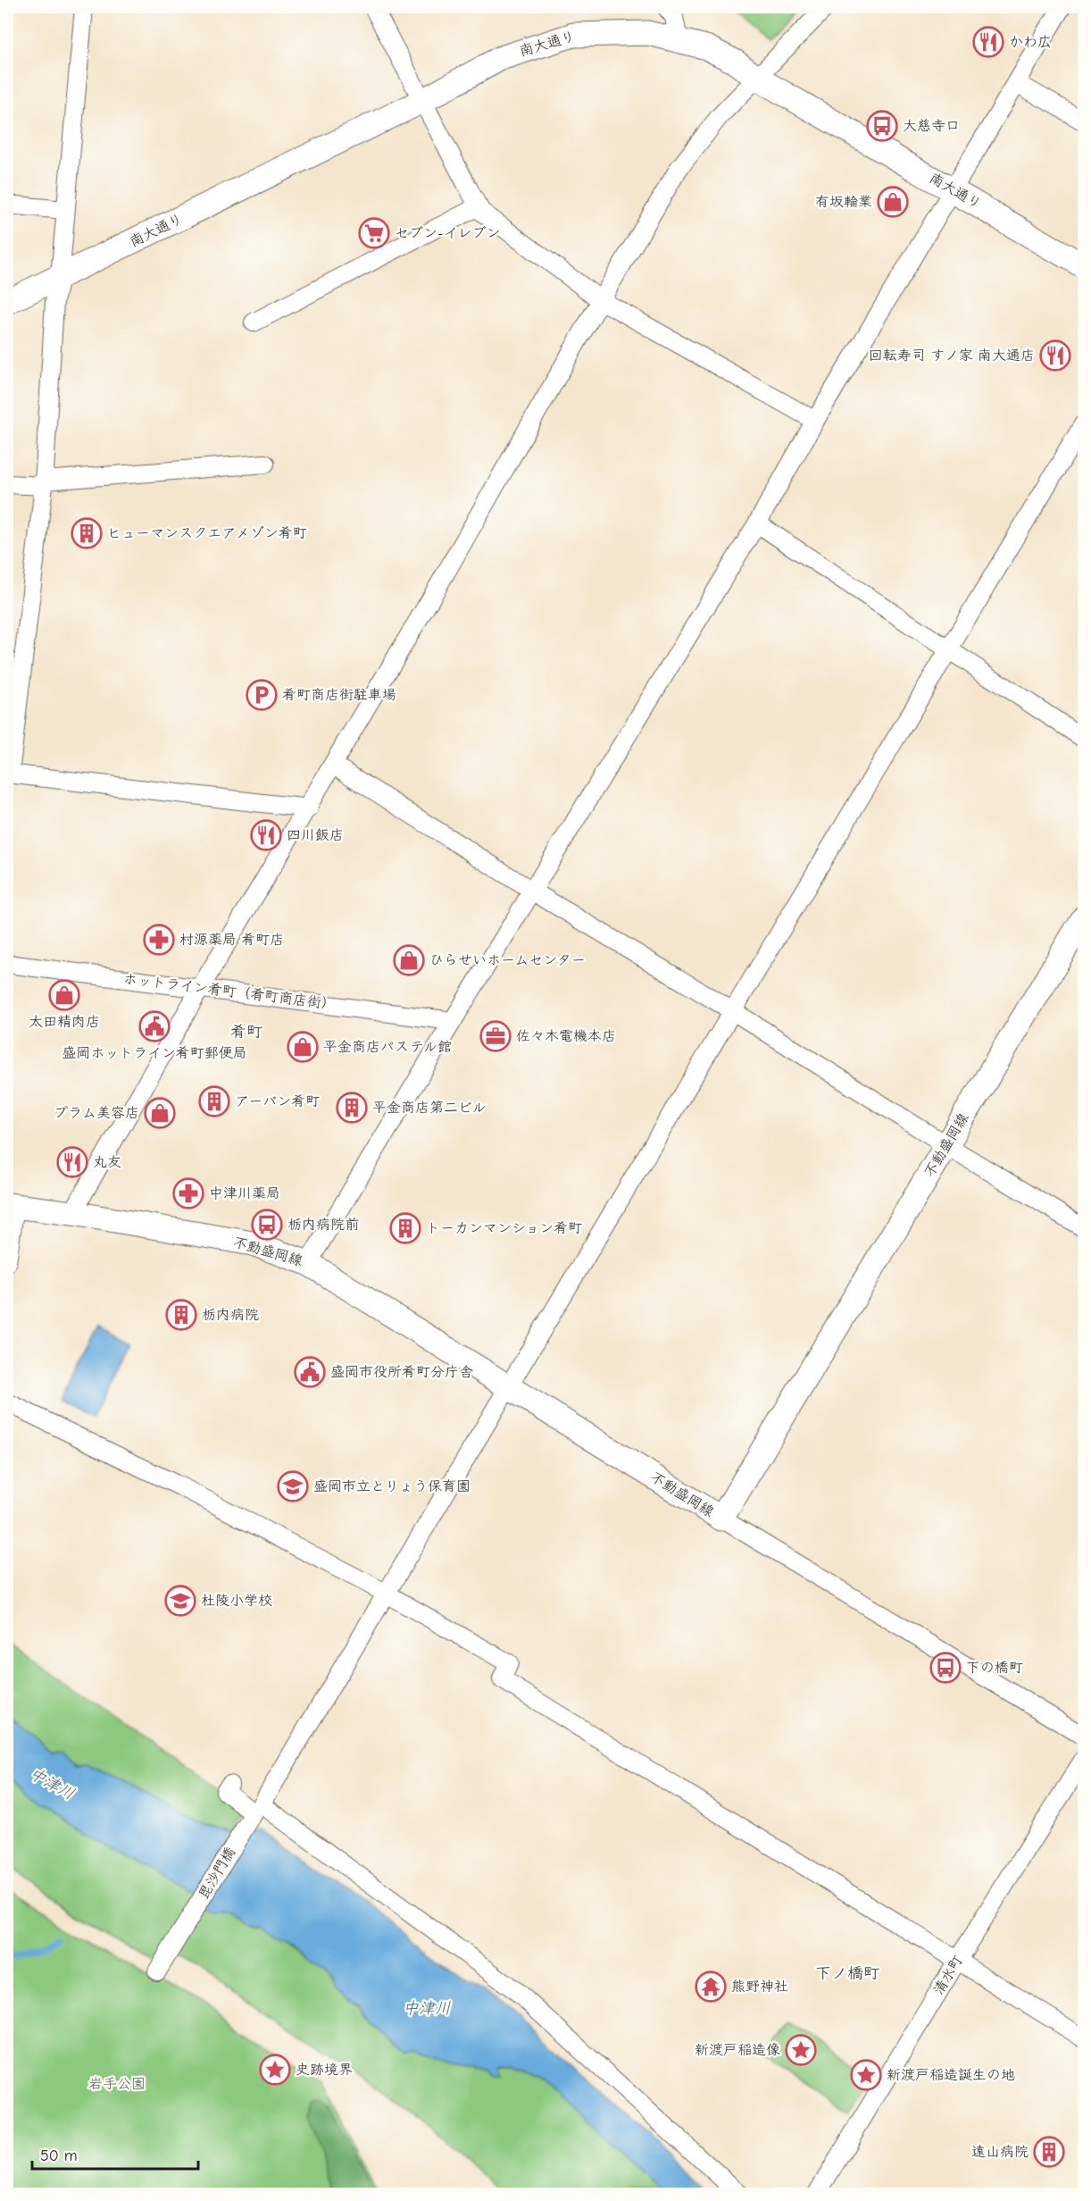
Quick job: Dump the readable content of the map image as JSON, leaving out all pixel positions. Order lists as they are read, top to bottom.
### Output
{
  "streets": {
    "main road": ["南大通り", "不動盛岡線"],
    "street": ["ホットライン肴町（肴町商店街）", "毘沙門橋", "清水町"]
  },
  "districts": ["肴町", "下ノ橋町"],
  "water": ["中津川"],
  "parks": ["岩手公園"],
  "places": {
    "restaurant": [
      "かわ広",
      "回転寿司 すノ家 南大通店",
      "四川飯店",
      "丸友"
    ],
    "bus stop": ["大慈寺口", "栃内病院前", "下の橋町"],
    "shop": [
      "有坂輪業",
      "ひらせいホームセンター",
      "太田精肉店",
      "平金商店パステル館",
      "プラム美容店"
    ],
    "supermarket": ["セブン-イレブン"],
    "building": [
      "ヒューマンスクエアメゾン肴町",
      "アーバン肴町",
      "平金商店第二ビル",
      "トーカンマンション肴町",
      "栃内病院",
      "遠山病院"
    ],
    "parking": ["肴町商店街駐車場"],
    "pharmacy": ["村源薬局 肴町店", "中津川薬局"],
    "public building": ["盛岡ホットライン肴町郵便局", "盛岡市役所肴町分庁舎"],
    "office": ["佐々木電機本店"],
    "school or university": ["盛岡市立とりょう保育園", "杜陵小学校"],
    "temple": ["熊野神社"],
    "place": ["新渡戸稲造像", "史跡境界", "新渡戸稲造誕生の地"]
  },
  "scale_bar": "50 m"
}
